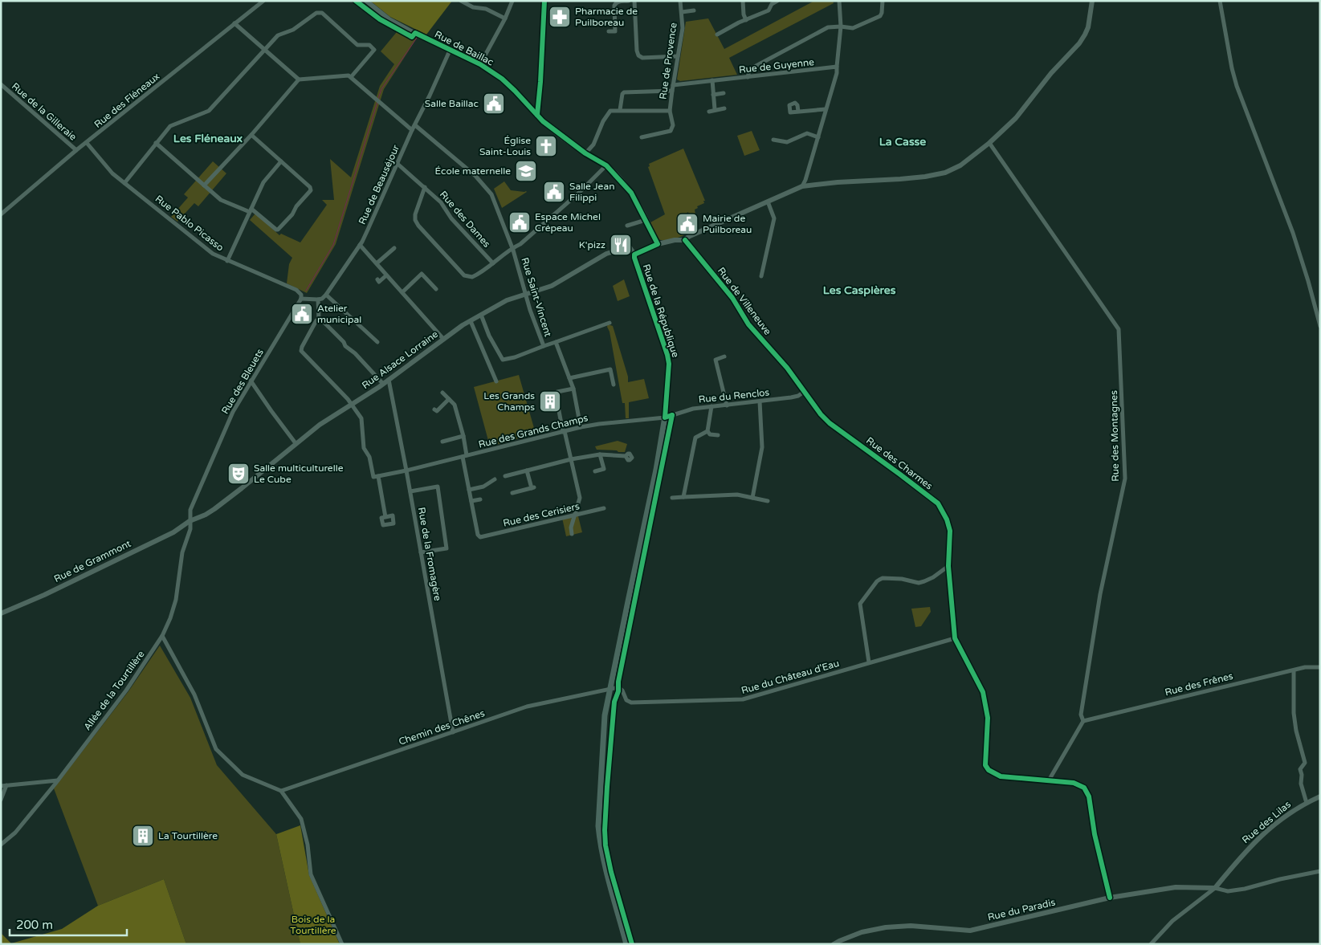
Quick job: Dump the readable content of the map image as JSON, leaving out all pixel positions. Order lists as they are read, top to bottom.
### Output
{
  "streets": {
    "main road": ["Rue de la République"],
    "street": [
      "Rue de Baillac",
      "Rue de Provence",
      "Rue de Guyenne",
      "Rue des Fléneaux",
      "Rue de la Gilleraie",
      "Rue de Beauséjour",
      "Rue des Dames",
      "Rue Pablo Picasso",
      "Rue Saint-Vincent",
      "Rue de Villeneuve",
      "Rue Alsace Lorraine",
      "Rue des Bleuets",
      "Rue du Renclos",
      "Rue des Grands Champs",
      "Rue des Montagnes",
      "Rue des Charmes",
      "Rue des Cerisiers",
      "Rue de la Fromagère",
      "Rue de Grammont",
      "Rue du Château d'Eau",
      "Rue des Frênes",
      "Allée de la Tourtillère",
      "Chemin des Chênes",
      "Rue des Lilas",
      "Rue du Paradis"
    ]
  },
  "crossings": [
    ["Rue de Baillac", "Rue de Beauséjour"],
    ["Rue de Provence", "Rue de Guyenne"],
    ["Rue des Fléneaux", "Rue de la Gilleraie"],
    ["Rue des Fléneaux", "Rue Pablo Picasso"],
    ["Rue de Beauséjour", "Rue des Dames"],
    ["Rue de Beauséjour", "Rue Saint-Vincent"],
    ["Rue Pablo Picasso", "Rue des Bleuets"],
    ["Rue Saint-Vincent", "Rue Alsace Lorraine"],
    ["Rue Saint-Vincent", "Rue des Grands Champs"],
    ["Rue de Villeneuve", "Rue du Renclos"],
    ["Rue de Villeneuve", "Rue des Charmes"],
    ["Rue de la République", "Rue Alsace Lorraine"],
    ["Rue de la République", "Rue du Renclos"],
    ["Rue de la République", "Rue des Grands Champs"],
    ["Rue de la République", "Rue du Château d'Eau"],
    ["Rue de la République", "Chemin des Chênes"],
    ["Rue Alsace Lorraine", "Rue des Bleuets"],
    ["Rue Alsace Lorraine", "Rue de la Fromagère"],
    ["Rue Alsace Lorraine", "Rue de Grammont"],
    ["Rue Alsace Lorraine", "Allée de la Tourtillère"],
    ["Rue des Bleuets", "Rue de Grammont"],
    ["Rue des Bleuets", "Allée de la Tourtillère"],
    ["Rue du Renclos", "Rue des Grands Champs"],
    ["Rue du Renclos", "Rue des Charmes"],
    ["Rue des Grands Champs", "Rue de la Fromagère"],
    ["Rue des Montagnes", "Rue des Frênes"],
    ["Rue des Charmes", "Rue du Château d'Eau"],
    ["Rue de la Fromagère", "Chemin des Chênes"],
    ["Rue de Grammont", "Allée de la Tourtillère"],
    ["Rue du Château d'Eau", "Chemin des Chênes"],
    ["Rue des Lilas", "Rue du Paradis"]
  ],
  "districts": ["Les Fléneaux", "La Casse", "Les Caspières"],
  "parks": ["Bois de la Tourtillère"],
  "places": {
    "pharmacy": ["Pharmacie de Puilboreau"],
    "public building": [
      "Salle Baillac",
      "Salle Jean Filippi",
      "Espace Michel Crépeau",
      "Mairie de Puilboreau",
      "Atelier municipal"
    ],
    "church": ["Église Saint-Louis"],
    "school or university": ["École maternelle"],
    "restaurant": ["K'pizz"],
    "building": ["Les Grands Champs", "La Tourtillère"],
    "theatre": ["Salle multiculturelle Le Cube"]
  },
  "scale_bar": "200 m"
}
